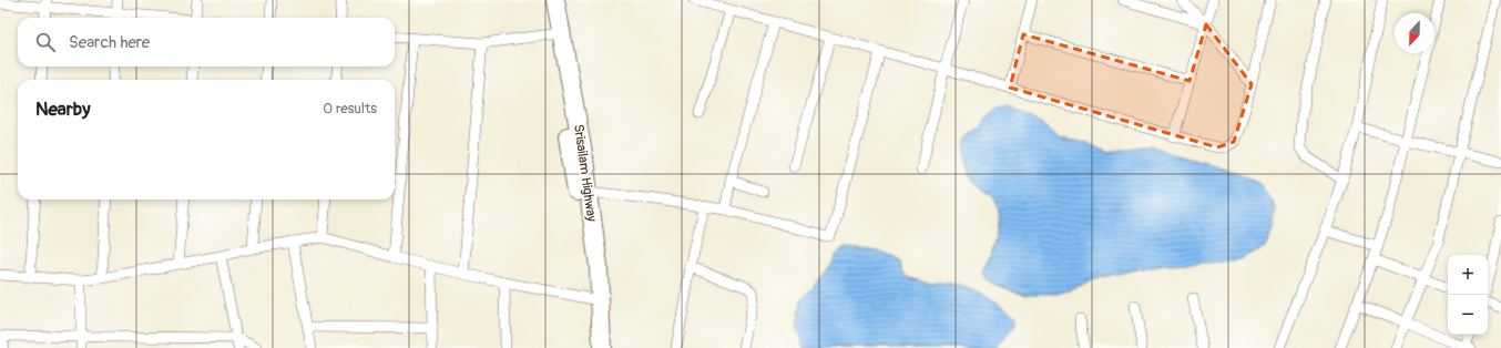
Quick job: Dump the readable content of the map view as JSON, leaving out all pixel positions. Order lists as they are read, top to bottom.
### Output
{
  "streets": {
    "highway": ["Srisailam Highway"]
  },
  "north": "bottom",
  "page": {
    "search": "Search here",
    "heading": ["Nearby", "0 results"],
    "map_buttons": ["+", "−"]
  }
}
